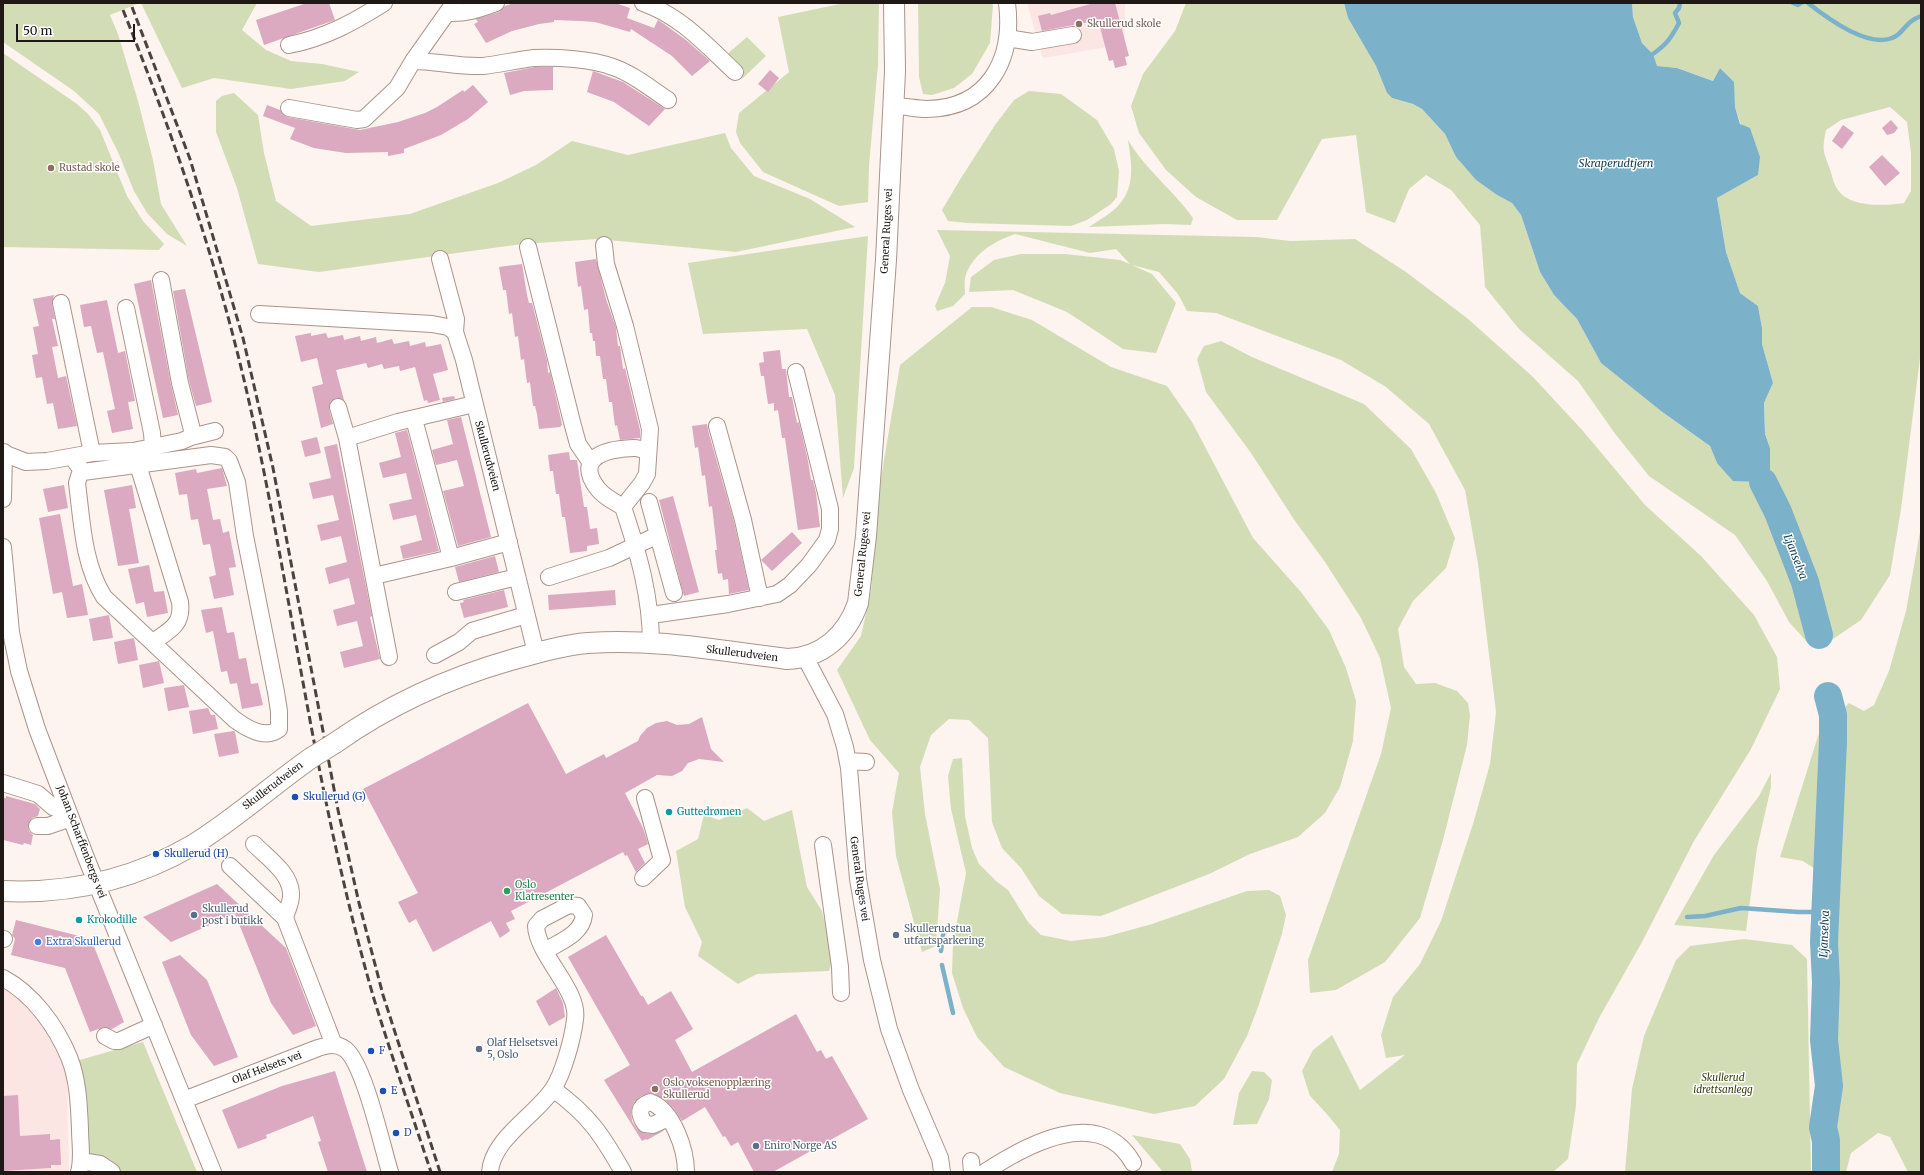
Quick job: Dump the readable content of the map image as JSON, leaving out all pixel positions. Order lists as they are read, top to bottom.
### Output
{
  "streets": {
    "main road": ["General Ruges vei", "Skullerudveien"],
    "street": ["Johan Scharffenbergs vei", "Olaf Helsets vei"]
  },
  "crossings": [
    ["General Ruges vei", "Skullerudveien"],
    ["Skullerudveien", "Johan Scharffenbergs vei"],
    ["Johan Scharffenbergs vei", "Olaf Helsets vei"]
  ],
  "water": ["Skraperudtjern", "Ljanselva"],
  "parks": ["Skullerud idrettsanlegg"],
  "places": [
    "Skullerud skole",
    "Rustad skole",
    "Skullerud (G)",
    "Guttedrømen",
    "Skullerud (H)",
    "Oslo Klatresenter",
    "Skullerud post i butikk",
    "Krokodille",
    "Skullerudstua utfartsparkering",
    "Extra Skullerud",
    "Olaf Helsetsvei 5, Oslo",
    "F",
    "Oslo voksenopplæring Skullerud",
    "E",
    "D",
    "Eniro Norge AS"
  ],
  "scale_bar": "50 m"
}
